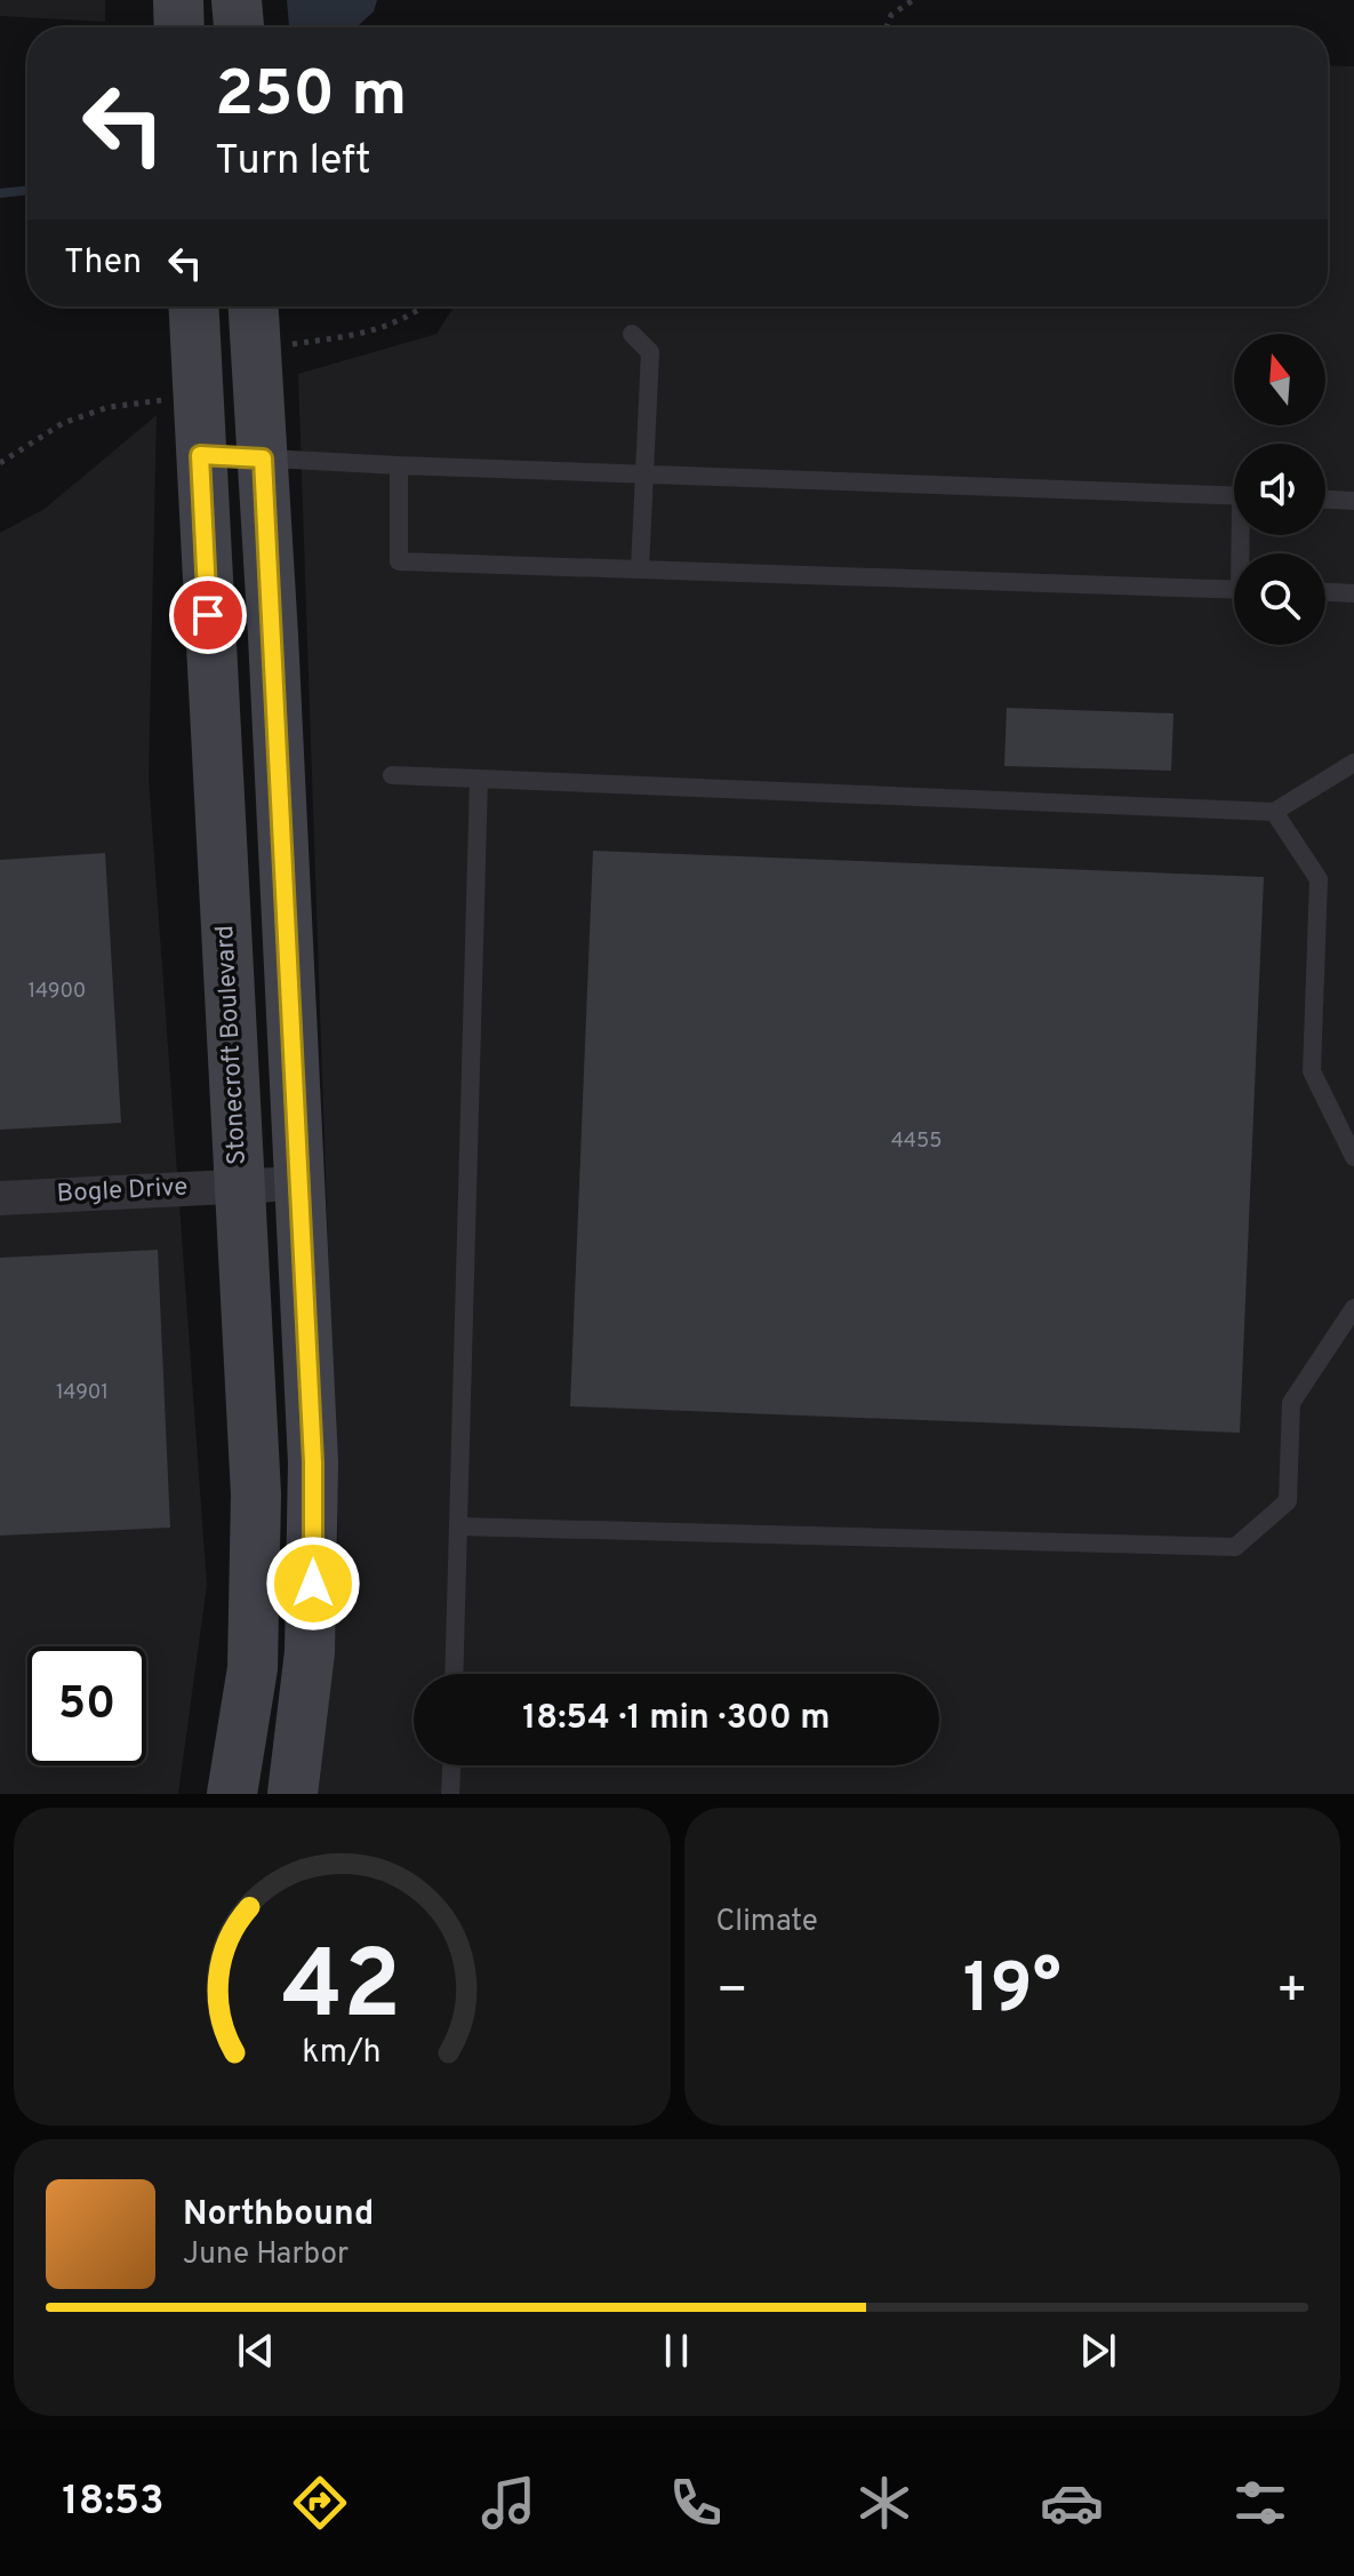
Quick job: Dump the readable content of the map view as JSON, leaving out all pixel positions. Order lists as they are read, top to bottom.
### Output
{
  "streets": {
    "main road": ["Stonecroft Boulevard"],
    "street": ["Bogle Drive"]
  },
  "crossings": [
    ["Stonecroft Boulevard", "Bogle Drive"]
  ],
  "house_numbers": ["14900", "4455", "14901"],
  "north": "top",
  "page": {
    "turn": ["250 m", "Turn left"],
    "then": "Then",
    "limit": "50",
    "trip": "18:54 · 1 min · 300 m",
    "tile": "Climate",
    "heat": ["−", "19°", "+"],
    "song": ["Northbound", "June Harbor"],
    "tabs": "18:53",
    "gauge": ["42", "km/h"]
  }
}
